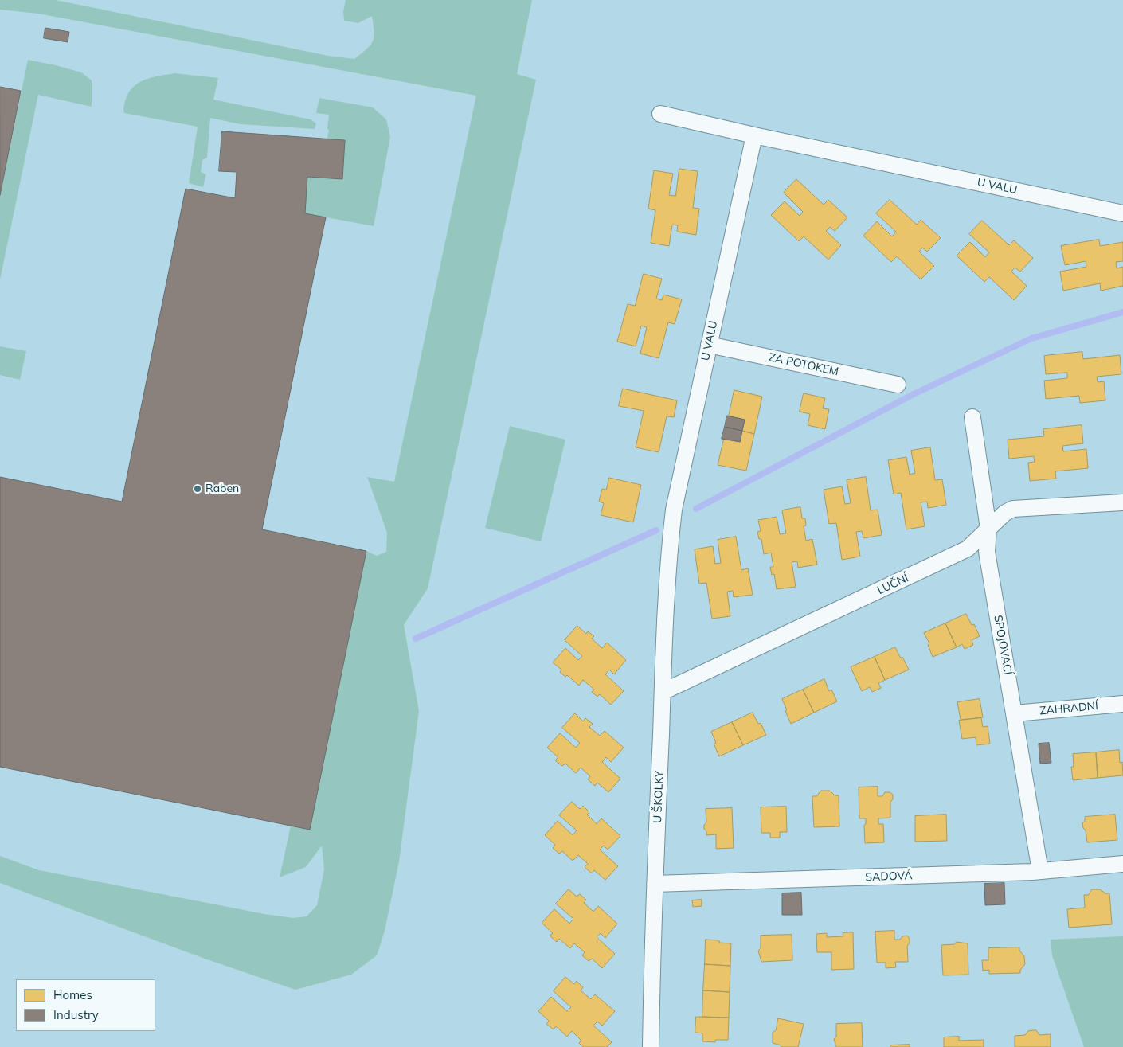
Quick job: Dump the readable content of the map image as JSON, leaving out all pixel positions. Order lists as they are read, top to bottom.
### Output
{
  "streets": {
    "street": [
      "U VALU",
      "ZA POTOKEM",
      "LUČNÍ",
      "SPOJOVACÍ",
      "ZAHRADNÍ",
      "U ŠKOLKY",
      "SADOVÁ"
    ]
  },
  "crossings": [
    ["U VALU", "ZA POTOKEM"],
    ["U VALU", "U ŠKOLKY"],
    ["LUČNÍ", "SPOJOVACÍ"],
    ["LUČNÍ", "U ŠKOLKY"],
    ["SPOJOVACÍ", "ZAHRADNÍ"],
    ["SPOJOVACÍ", "SADOVÁ"],
    ["U ŠKOLKY", "SADOVÁ"]
  ],
  "places": ["Raben"],
  "legend": ["Homes", "Industry"]
}
